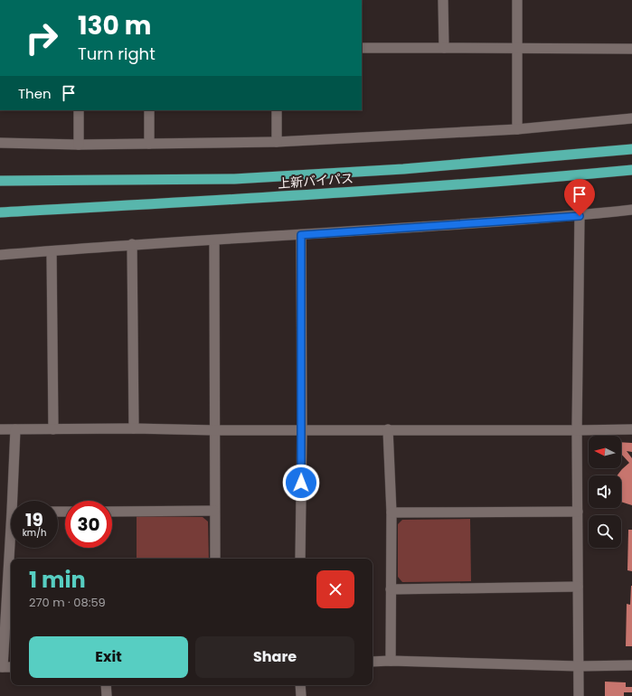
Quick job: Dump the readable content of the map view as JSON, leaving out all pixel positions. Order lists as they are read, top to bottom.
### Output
{
  "streets": {
    "highway": ["上新バイパス"]
  },
  "north": "left",
  "page": {
    "turn": ["130 m", "Turn right"],
    "then": "Then",
    "speed": "19 km/h",
    "limit": "30",
    "heading": ["1 min", "270 m · 08:59"],
    "buttons": ["Exit", "Share"]
  }
}
